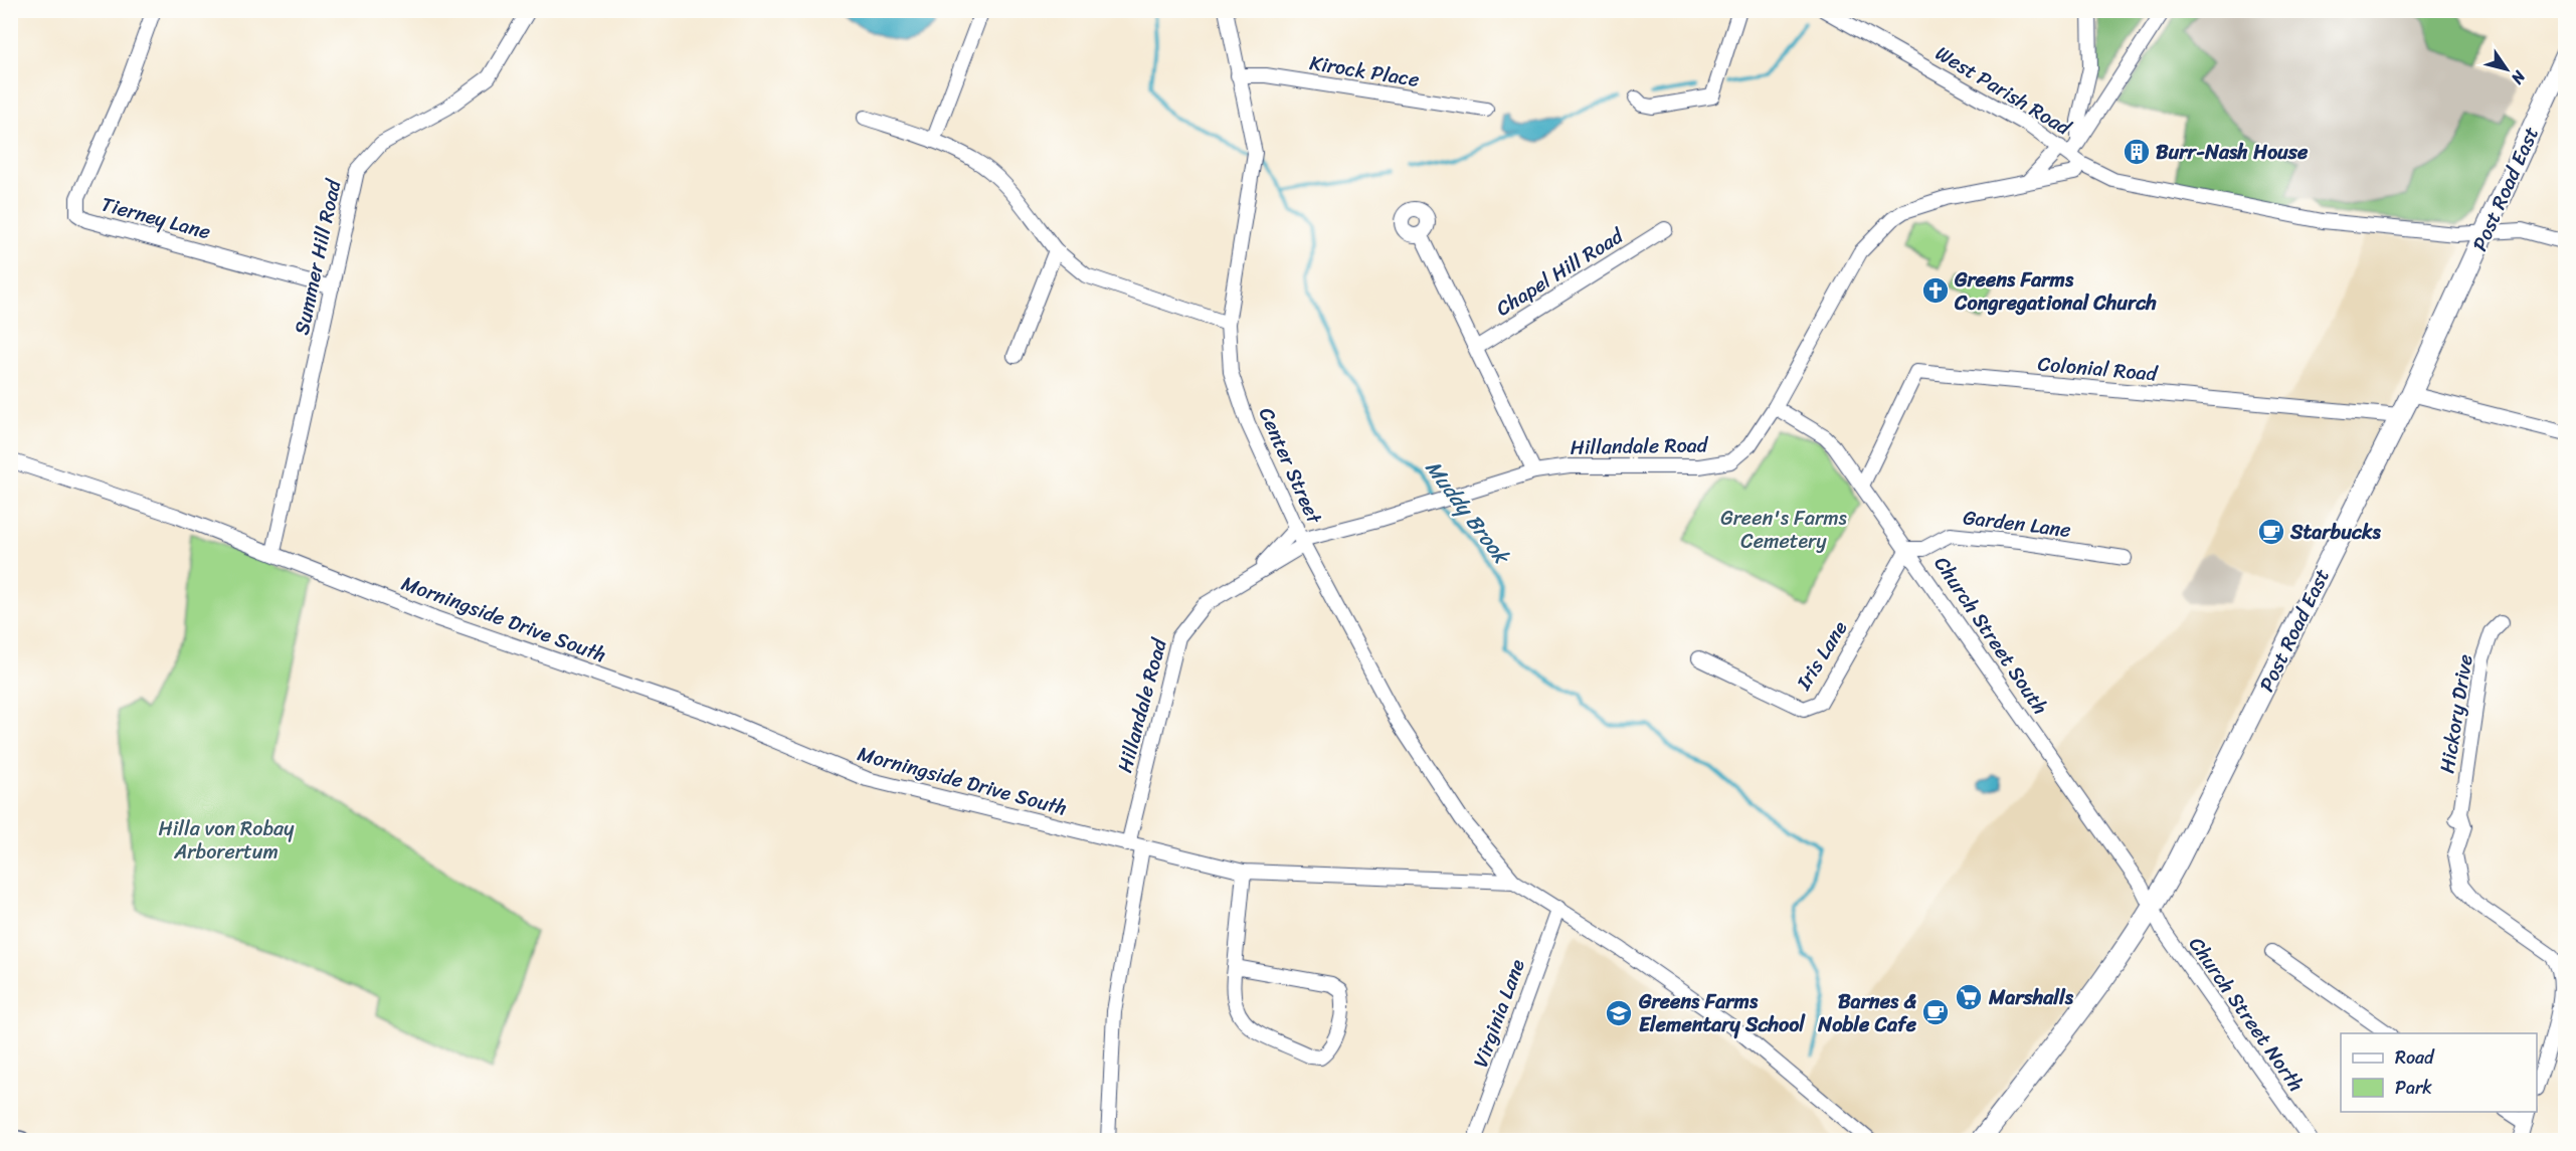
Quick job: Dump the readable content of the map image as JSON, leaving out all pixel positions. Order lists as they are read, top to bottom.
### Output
{
  "streets": {
    "main road": ["Post Road East"],
    "street": [
      "Kirock Place",
      "West Parish Road",
      "Tierney Lane",
      "Summer Hill Road",
      "Chapel Hill Road",
      "Colonial Road",
      "Hillandale Road",
      "Center Street",
      "Garden Lane",
      "Morningside Drive South",
      "Church Street South",
      "Iris Lane",
      "Hickory Drive",
      "Virginia Lane",
      "Church Street North"
    ]
  },
  "crossings": [
    ["Kirock Place", "Center Street"],
    ["West Parish Road", "Post Road East"],
    ["West Parish Road", "Hillandale Road"],
    ["Post Road East", "Colonial Road"],
    ["Post Road East", "Church Street South"],
    ["Post Road East", "Church Street North"],
    ["Tierney Lane", "Summer Hill Road"],
    ["Summer Hill Road", "Morningside Drive South"],
    ["Colonial Road", "Church Street South"],
    ["Hillandale Road", "Center Street"],
    ["Hillandale Road", "Morningside Drive South"],
    ["Hillandale Road", "Church Street South"],
    ["Center Street", "Morningside Drive South"],
    ["Garden Lane", "Church Street South"],
    ["Garden Lane", "Iris Lane"],
    ["Morningside Drive South", "Virginia Lane"],
    ["Church Street South", "Iris Lane"],
    ["Church Street South", "Church Street North"]
  ],
  "water": ["Muddy Brook"],
  "parks": ["Green's Farms Cemetery", "Hilla von Robay Arborertum"],
  "places": {
    "building": ["Burr-Nash House"],
    "church": ["Greens Farms Congregational Church"],
    "cafe": ["Starbucks", "Barnes & Noble Cafe"],
    "supermarket": ["Marshalls"],
    "school or university": ["Greens Farms Elementary School"]
  },
  "legend": ["Road", "Park"],
  "north": "bottom right"
}
